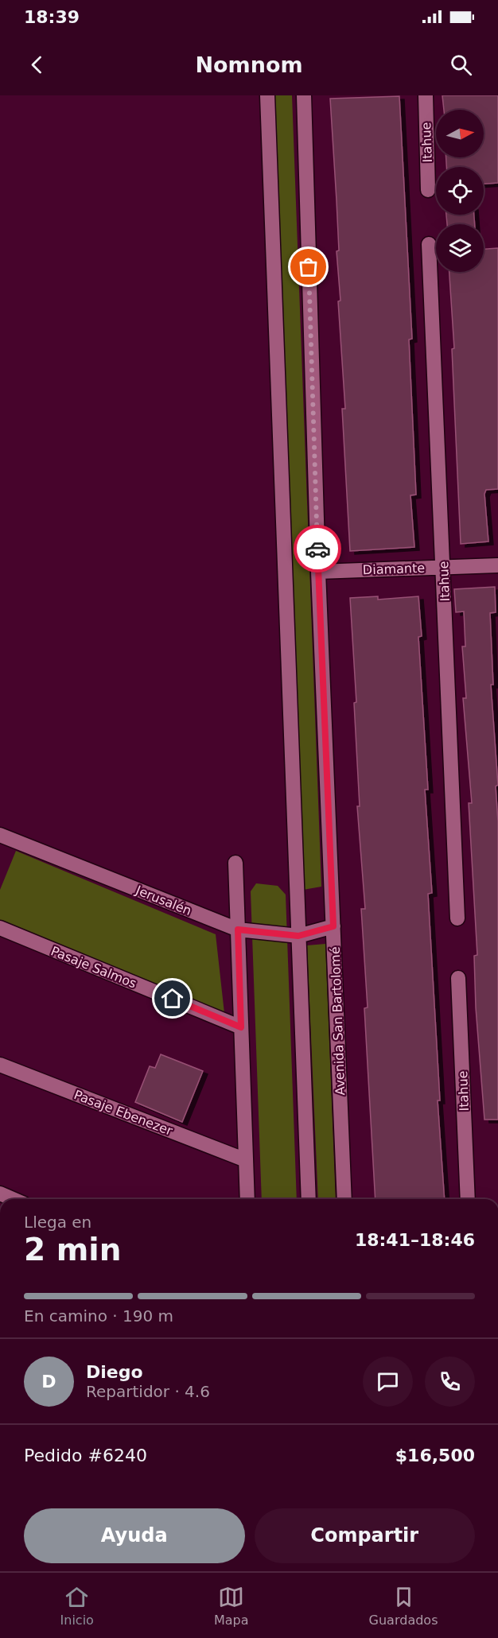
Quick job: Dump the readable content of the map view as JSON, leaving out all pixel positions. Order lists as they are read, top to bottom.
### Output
{
  "streets": {
    "street": [
      "Itahue",
      "Diamante",
      "Jerusalén",
      "Pasaje Salmos",
      "Avenida San Bartolomé",
      "Pasaje Ebenezer"
    ]
  },
  "crossings": [
    ["Itahue", "Diamante"],
    ["Diamante", "Avenida San Bartolomé"],
    ["Jerusalén", "Avenida San Bartolomé"]
  ],
  "north": "right",
  "page": {
    "status": "18:39",
    "header": "Nomnom",
    "heading": ["2 min", "Llega en", "18:41–18:46"],
    "panel": [
      "Diego",
      "Repartidor · 4.6",
      "Pedido #6240",
      "$16,500"
    ],
    "bar": "En camino · 190 m",
    "round": "D",
    "buttons": ["Ayuda", "Compartir"],
    "tabs": ["Inicio", "Mapa", "Guardados"]
  }
}
